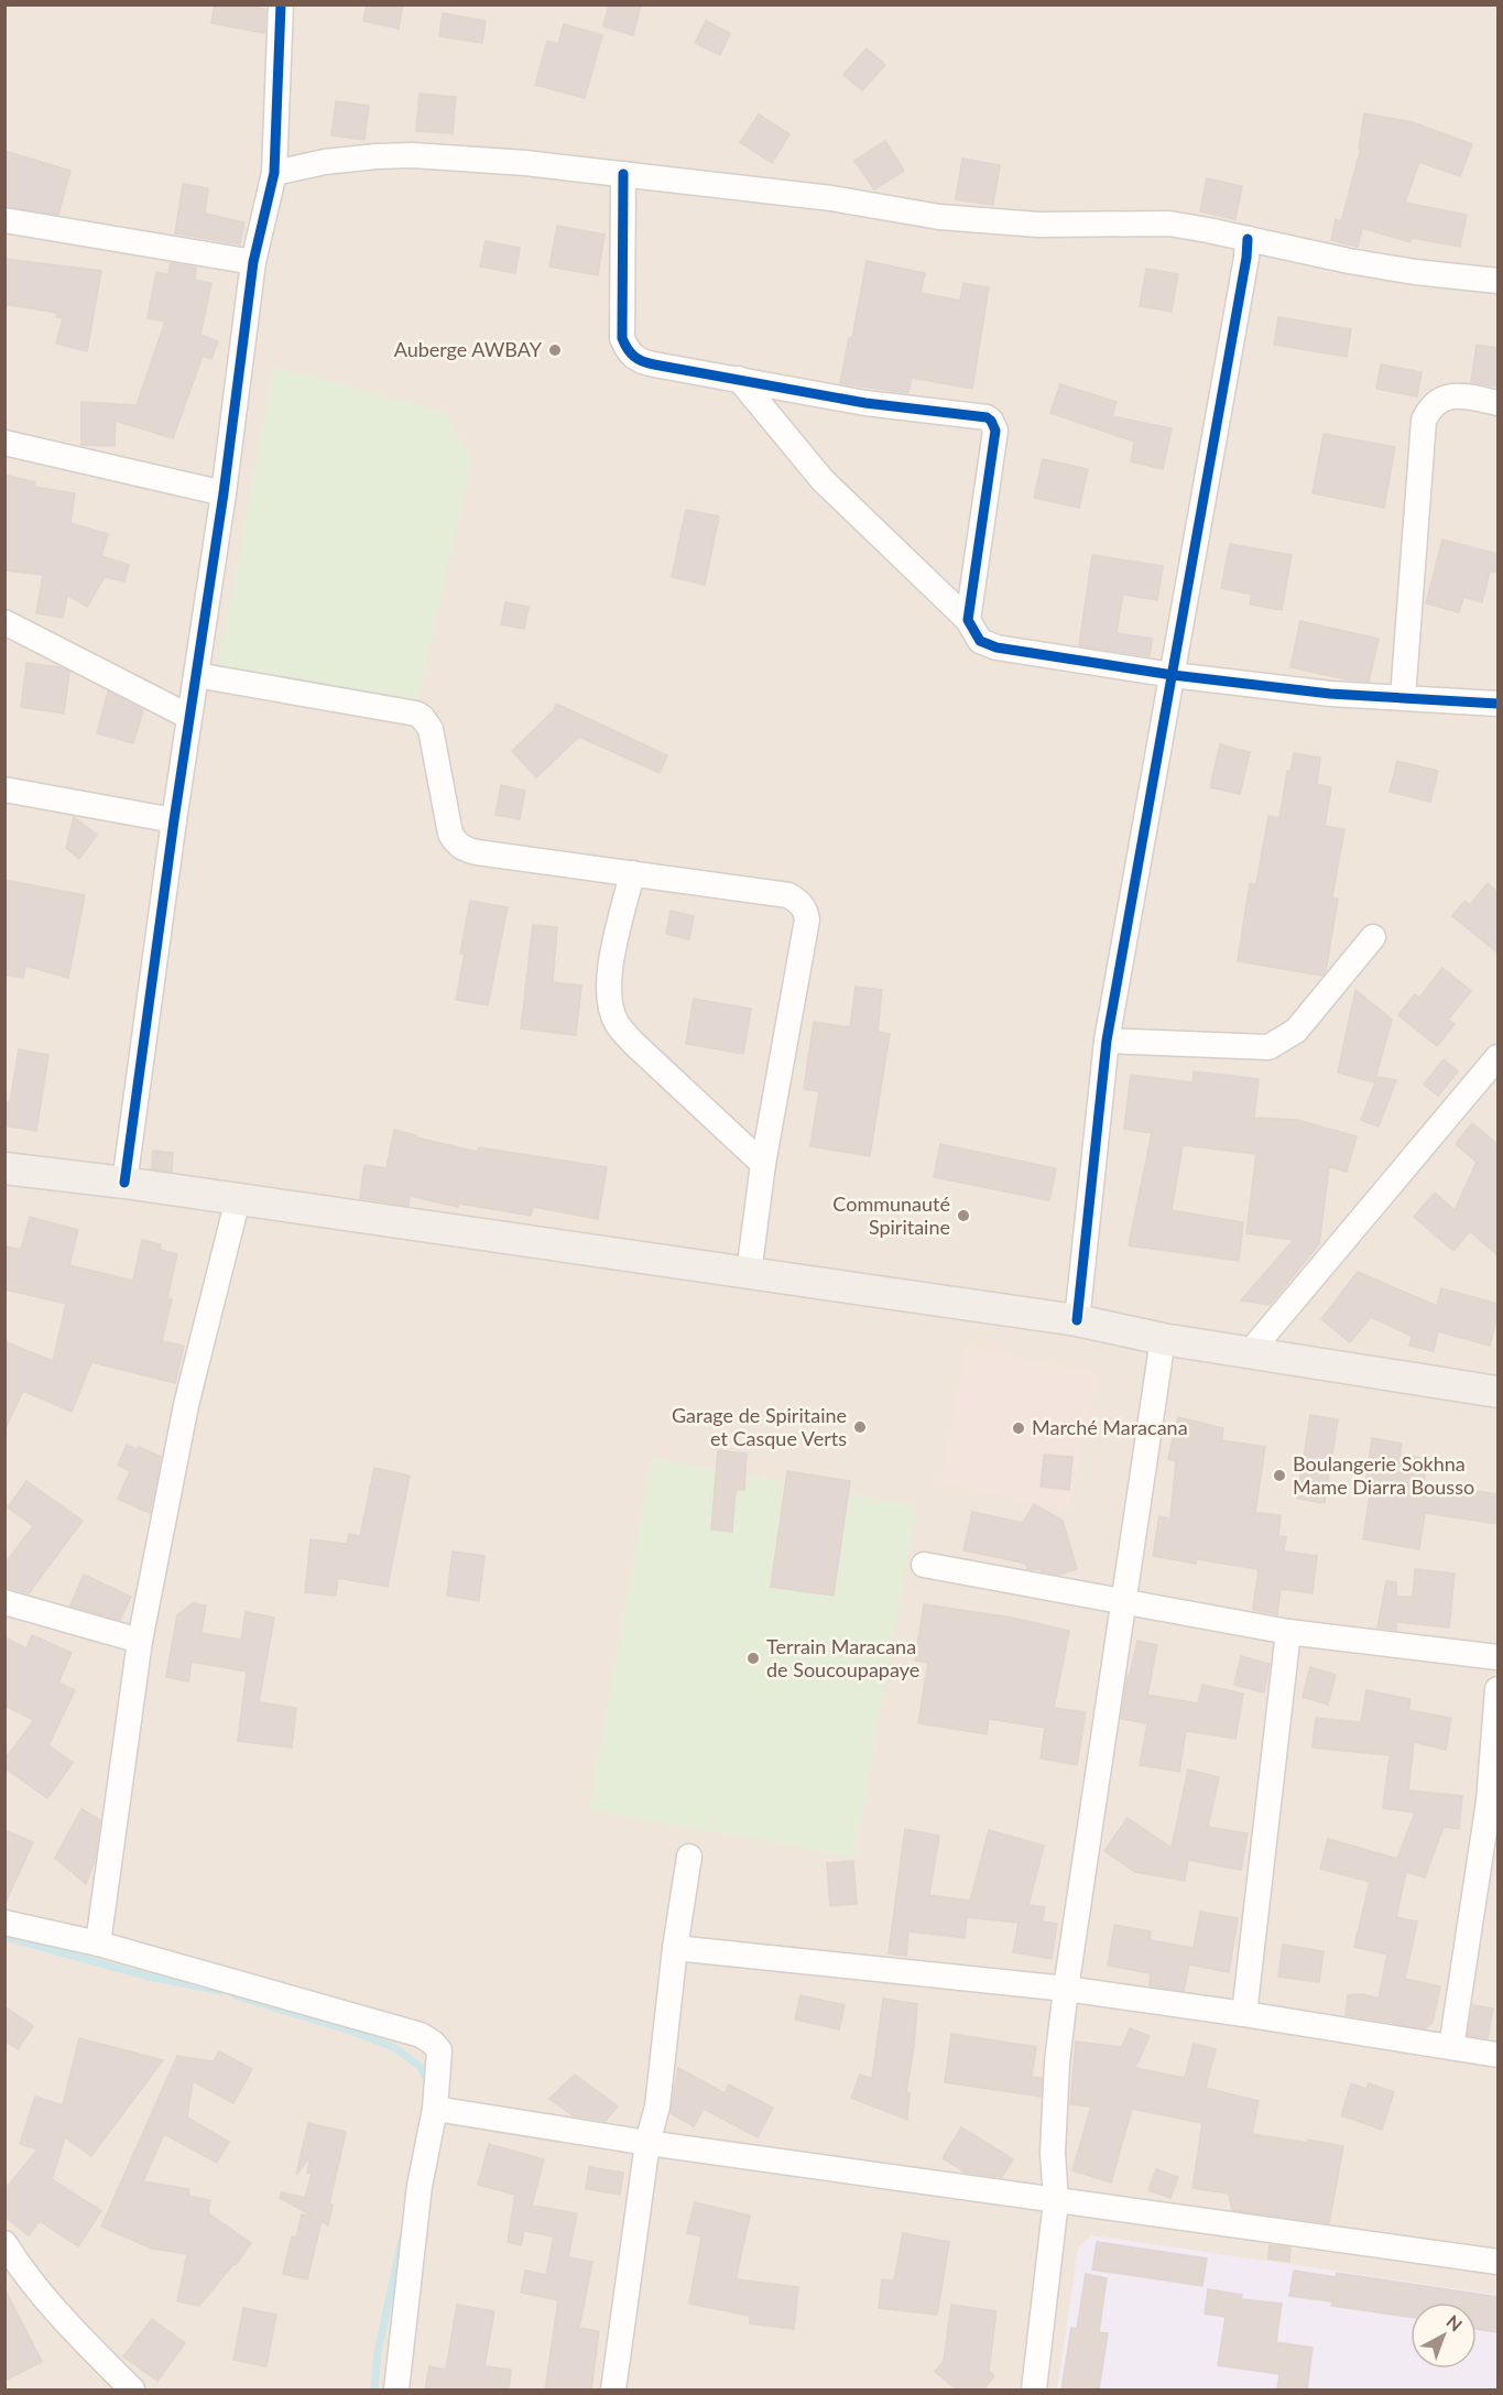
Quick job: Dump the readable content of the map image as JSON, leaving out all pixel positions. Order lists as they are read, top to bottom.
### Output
{
  "places": [
    "Auberge AWBAY",
    "Communauté Spiritaine",
    "Garage de Spiritaine et Casque Verts",
    "Marché Maracana",
    "Boulangerie Sokhna Mame Diarra Bousso",
    "Terrain Maracana de Soucoupapaye"
  ],
  "north": "top right"
}
